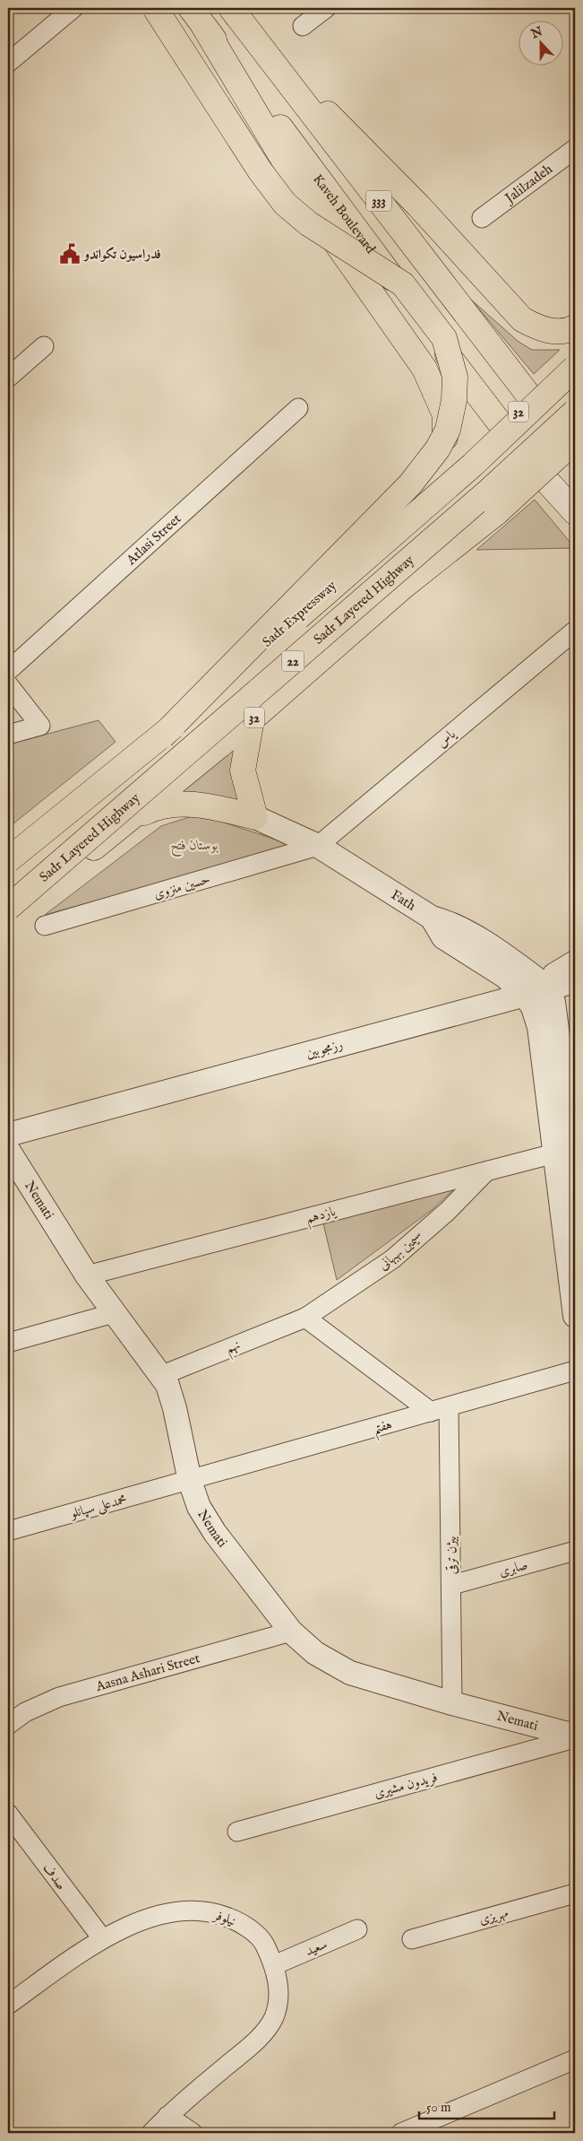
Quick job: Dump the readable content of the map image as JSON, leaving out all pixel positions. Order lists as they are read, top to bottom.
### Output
{
  "streets": {
    "main road": [
      "333",
      "Kaveh Boulevard",
      "32",
      "Sadr Layered Highway",
      "Sadr Expressway",
      "22"
    ],
    "street": [
      "Jalilzadeh",
      "Atlasi Street",
      "یاس",
      "حسین منزوی",
      "Fath",
      "رزمجوبین",
      "Nemati",
      "یازدهم",
      "سیمین بهبهانی",
      "نهم",
      "هفتم",
      "محمدعلی سپانلو",
      "بیژن ترقی",
      "صابری",
      "Aasna Ashari Street",
      "فریدون مشیری",
      "صدف",
      "مهریزی",
      "نیلوفر",
      "سعید"
    ]
  },
  "crossings": [
    ["Sadr Expressway", "22"],
    ["یاس", "حسین منزوی"],
    ["یاس", "Fath"],
    ["حسین منزوی", "Fath"],
    ["Fath", "رزمجوبین"],
    ["Nemati", "یازدهم"],
    ["Nemati", "نهم"],
    ["Nemati", "هفتم"],
    ["Nemati", "محمدعلی سپانلو"],
    ["Nemati", "بیژن ترقی"],
    ["Nemati", "Aasna Ashari Street"],
    ["Nemati", "فریدون مشیری"],
    ["یازدهم", "سیمین بهبهانی"],
    ["سیمین بهبهانی", "نهم"],
    ["هفتم", "محمدعلی سپانلو"],
    ["هفتم", "بیژن ترقی"],
    ["بیژن ترقی", "صابری"],
    ["صدف", "نیلوفر"],
    ["نیلوفر", "سعید"]
  ],
  "parks": ["بوستان فتح"],
  "places": {
    "public building": ["فدراسیون تکواندو"]
  },
  "scale_bar": "50 m",
  "north": "top"
}
